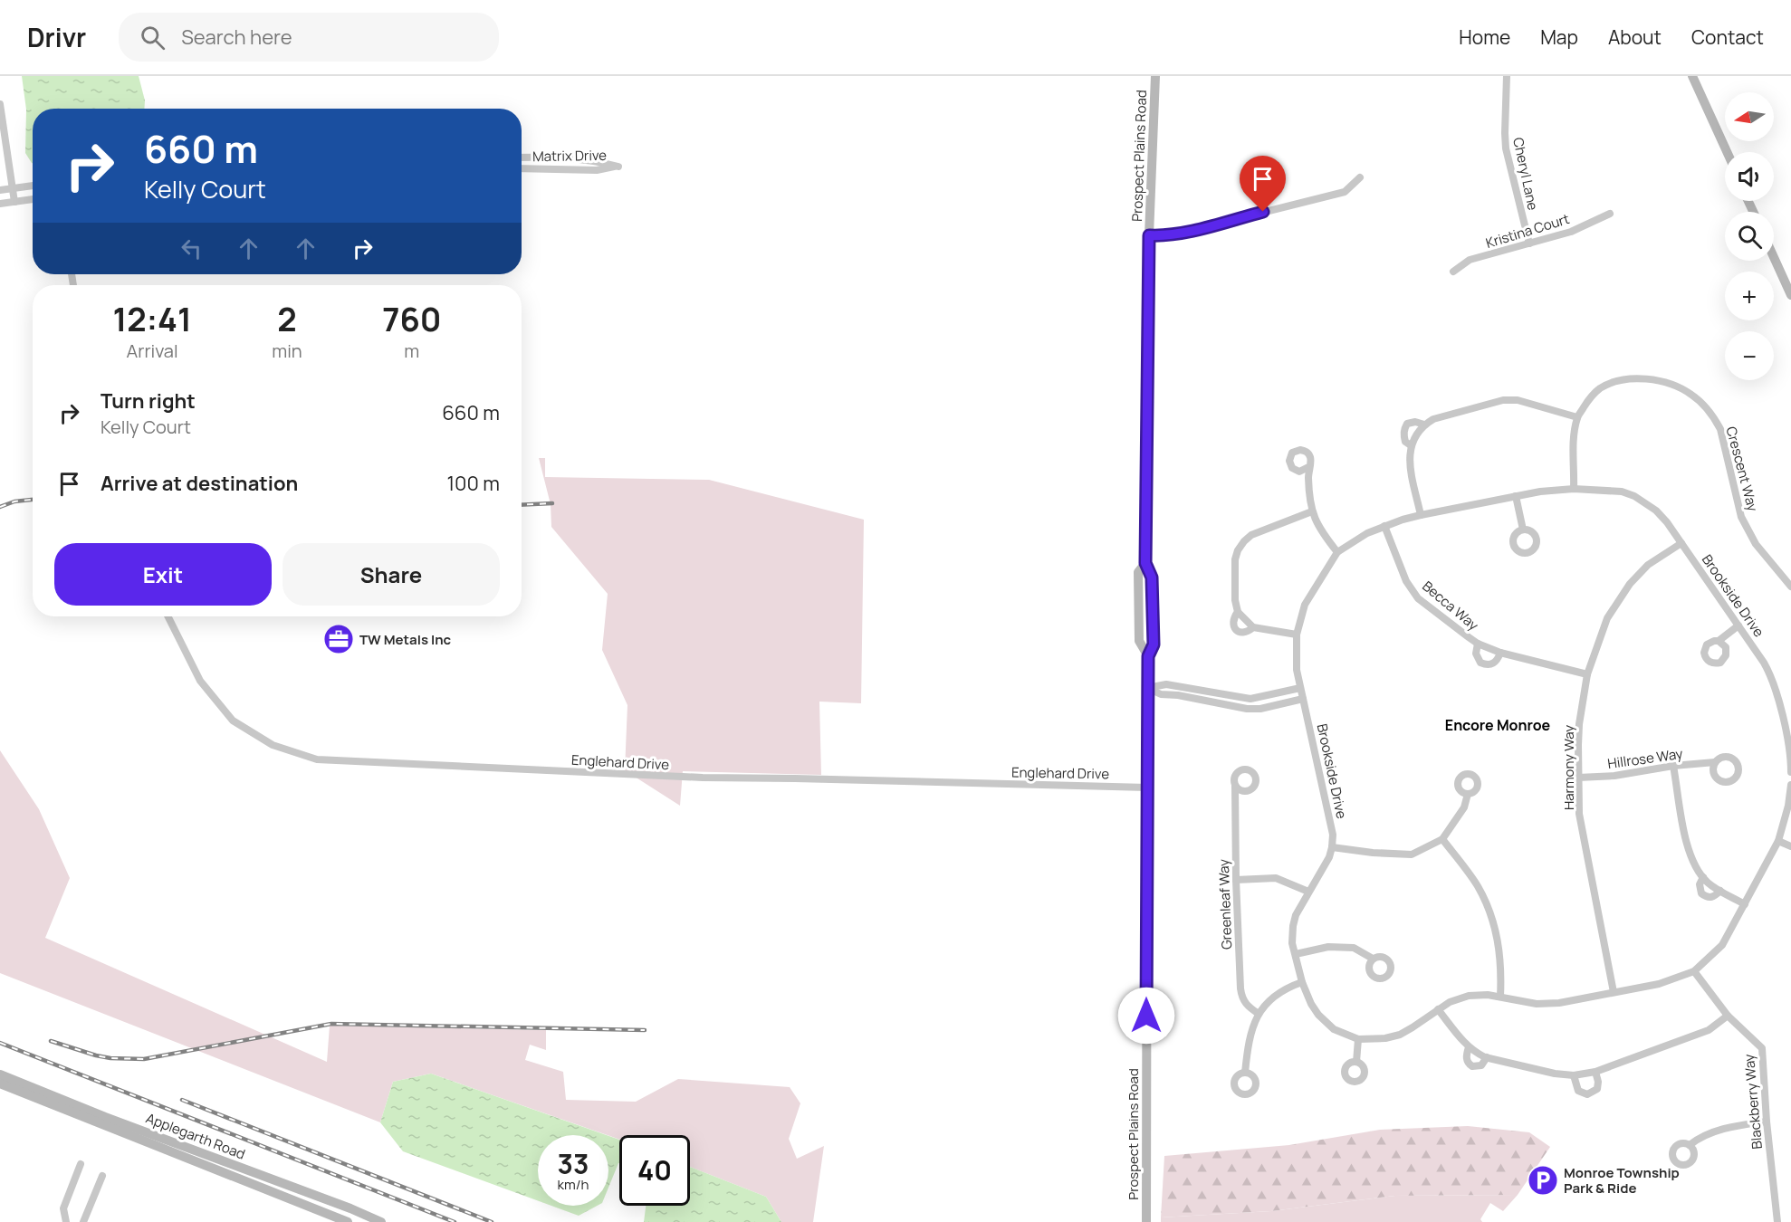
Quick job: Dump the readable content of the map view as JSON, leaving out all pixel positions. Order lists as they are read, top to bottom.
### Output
{
  "streets": {
    "street": [
      "Matrix Drive",
      "Prospect Plains Road",
      "Cheryl Lane",
      "Kristina Court",
      "Crescent Way",
      "Brookside Drive",
      "Becca Way",
      "Hillrose Way",
      "Englehard Drive",
      "Harmony Way",
      "Greenleaf Way",
      "Blackberry Way",
      "Applegarth Road"
    ]
  },
  "crossings": [
    ["Prospect Plains Road", "Englehard Drive"],
    ["Cheryl Lane", "Kristina Court"],
    ["Crescent Way", "Brookside Drive"],
    ["Brookside Drive", "Becca Way"],
    ["Brookside Drive", "Harmony Way"],
    ["Brookside Drive", "Blackberry Way"],
    ["Becca Way", "Harmony Way"],
    ["Hillrose Way", "Harmony Way"]
  ],
  "districts": ["Encore Monroe"],
  "places": {
    "office": ["TW Metals Inc"],
    "parking": ["Monroe Township Park & Ride"]
  },
  "north": "left",
  "page": {
    "header": "Drivr",
    "search": "Search here",
    "nav": [
      "Home",
      "Map",
      "About",
      "Contact"
    ],
    "map_buttons": ["+", "−"],
    "turn": ["660 m", "Kelly Court"],
    "eta": [
      "12:41",
      "Arrival",
      "2",
      "min",
      "760",
      "m"
    ],
    "list": [
      {
        "name": "Turn right",
        "note": "Kelly Court",
        "value": "660 m"
      },
      {
        "name": "Arrive at destination",
        "value": "100 m"
      }
    ],
    "buttons": ["Exit", "Share"],
    "speed": "33 km/h",
    "limit": "40"
  }
}
